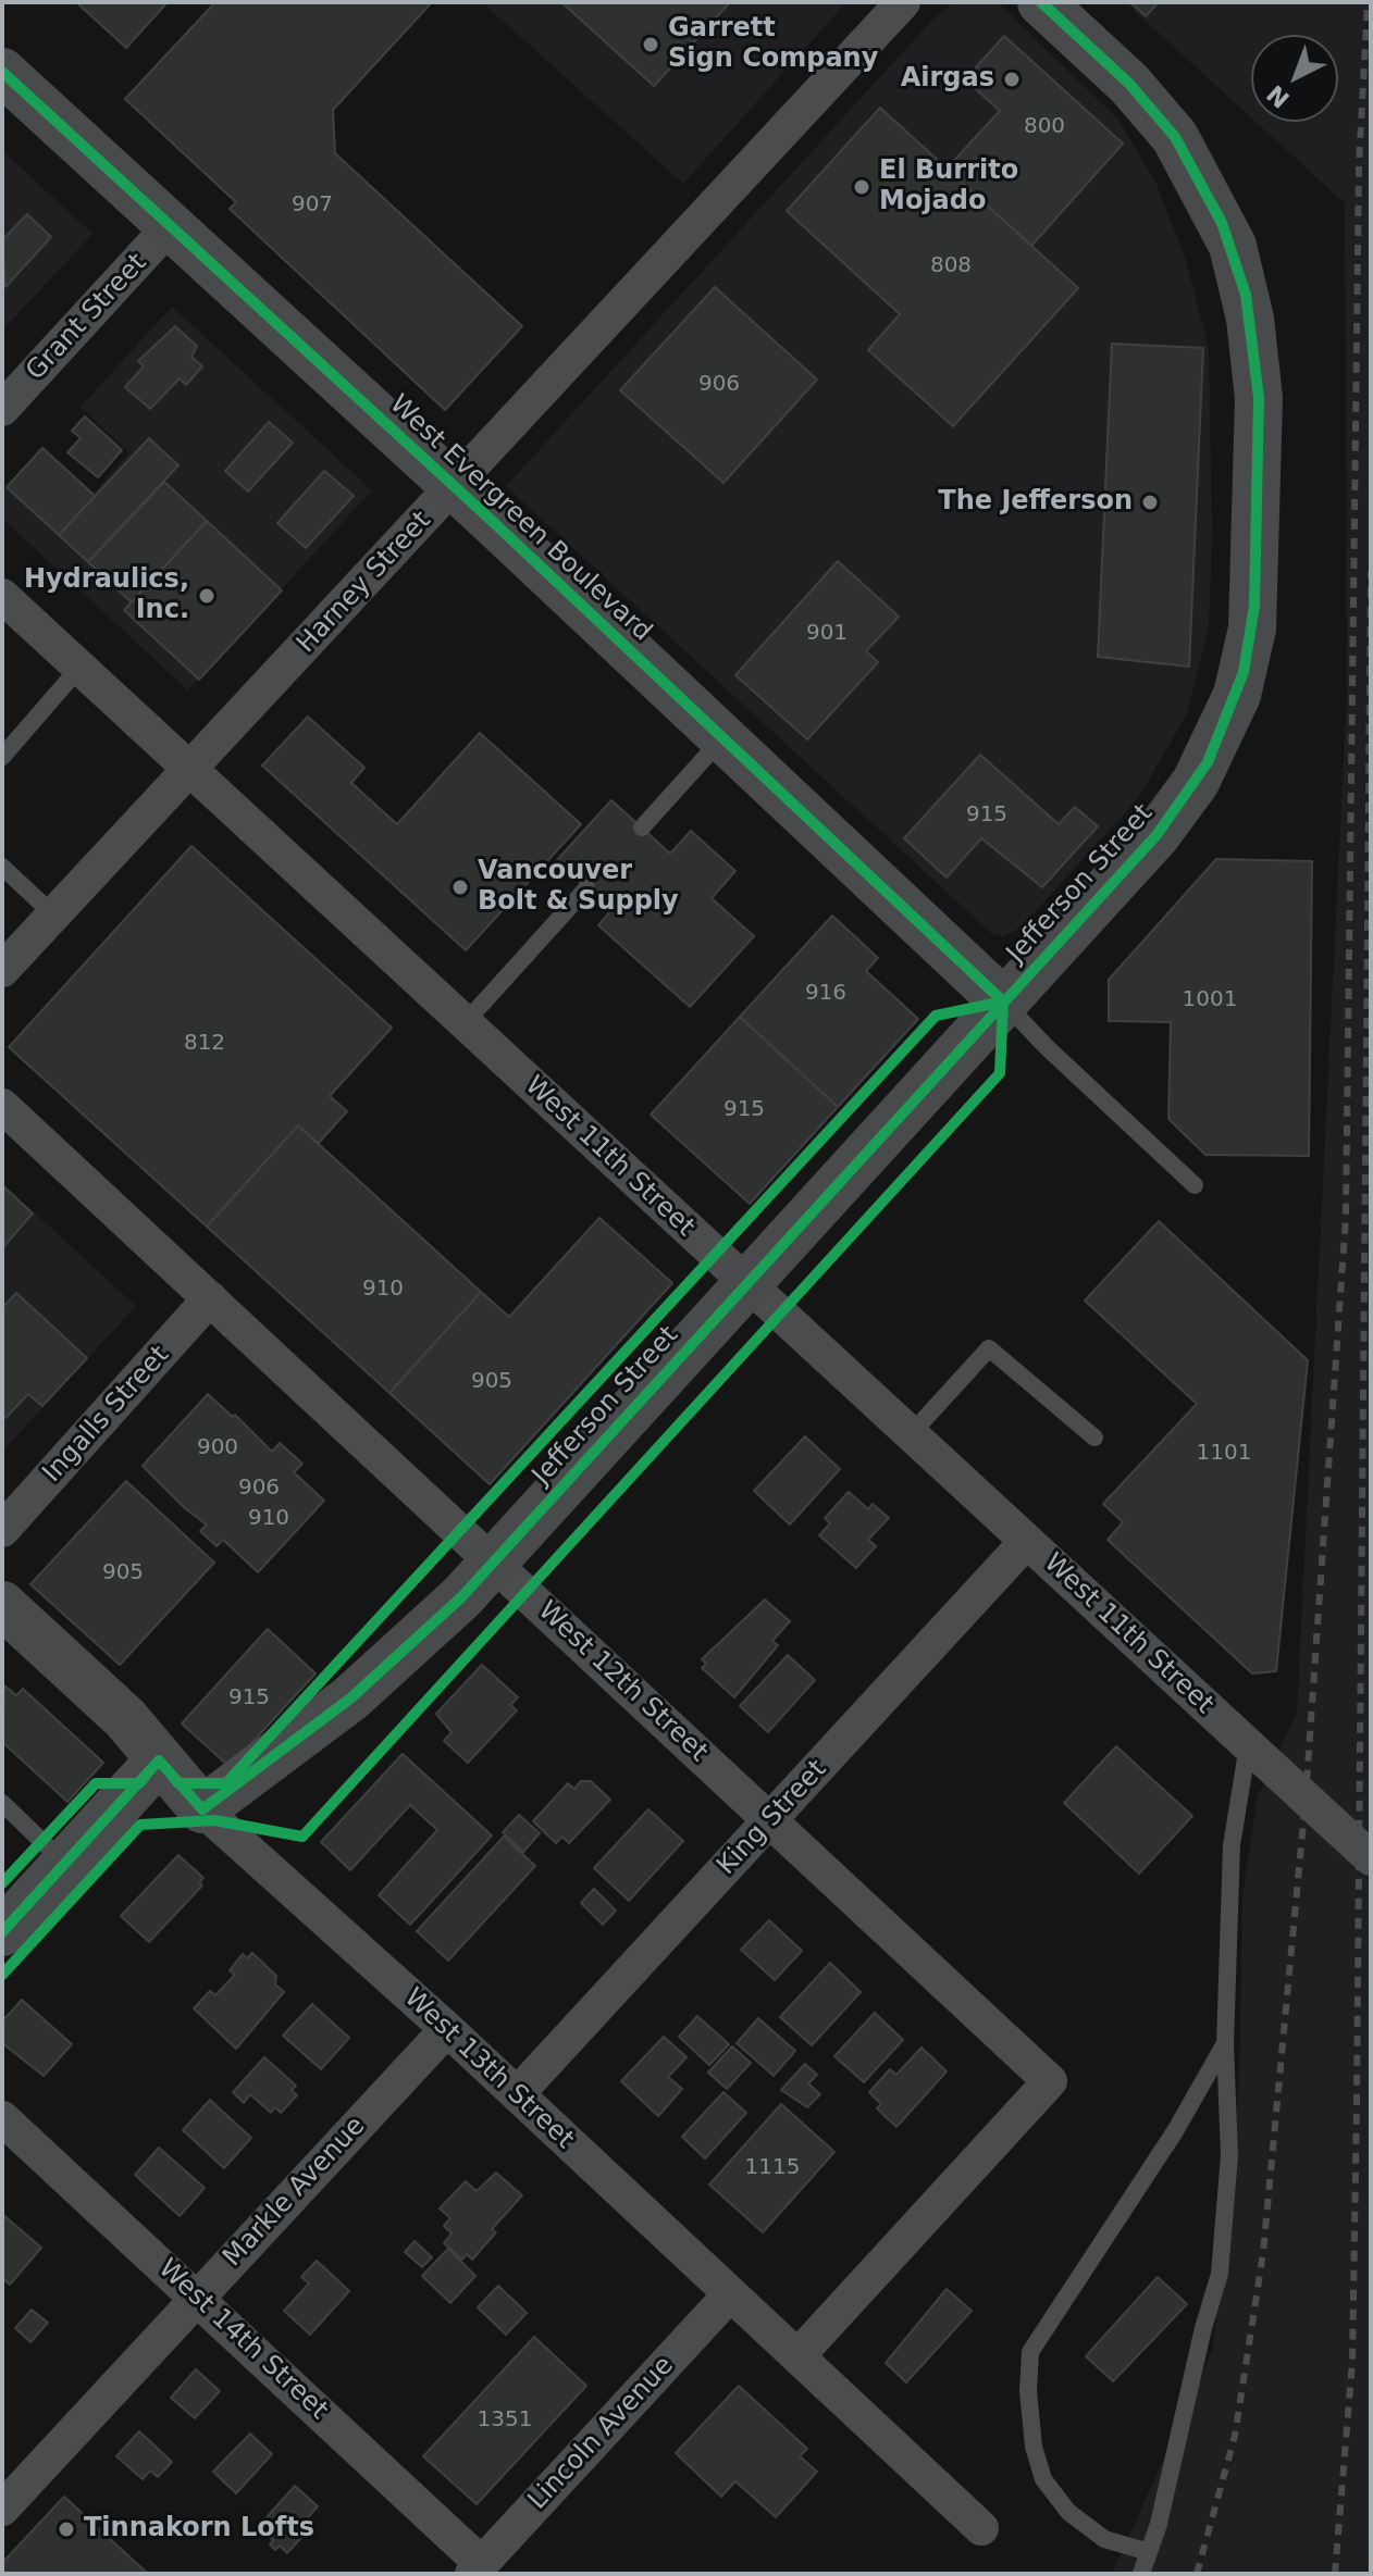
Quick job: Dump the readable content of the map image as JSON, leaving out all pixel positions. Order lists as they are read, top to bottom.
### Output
{
  "streets": {
    "street": [
      "Grant Street",
      "West Evergreen Boulevard",
      "Harney Street",
      "Jefferson Street",
      "West 11th Street",
      "Ingalls Street",
      "West 12th Street",
      "King Street",
      "West 13th Street",
      "Markle Avenue",
      "West 14th Street",
      "Lincoln Avenue"
    ]
  },
  "crossings": [
    ["Grant Street", "West Evergreen Boulevard"],
    ["West Evergreen Boulevard", "Harney Street"],
    ["West Evergreen Boulevard", "Jefferson Street"],
    ["Harney Street", "West 11th Street"],
    ["Jefferson Street", "West 11th Street"],
    ["Jefferson Street", "West 12th Street"],
    ["Jefferson Street", "West 13th Street"],
    ["West 11th Street", "King Street"],
    ["Ingalls Street", "West 12th Street"],
    ["West 12th Street", "King Street"],
    ["West 12th Street", "West 13th Street"],
    ["King Street", "West 13th Street"],
    ["West 13th Street", "Markle Avenue"],
    ["West 13th Street", "Lincoln Avenue"],
    ["Markle Avenue", "West 14th Street"],
    ["West 14th Street", "Lincoln Avenue"]
  ],
  "places": [
    "Garrett Sign Company",
    "Airgas",
    "El Burrito Mojado",
    "The Jefferson",
    "Hydraulics, Inc.",
    "Vancouver Bolt & Supply",
    "Tinnakorn Lofts"
  ],
  "house_numbers": [
    "800",
    "907",
    "808",
    "906",
    "901",
    "915",
    "916",
    "1001",
    "812",
    "915",
    "910",
    "905",
    "900",
    "1101",
    "906",
    "910",
    "905",
    "915",
    "1115",
    "1351"
  ],
  "north": "bottom left"
}
